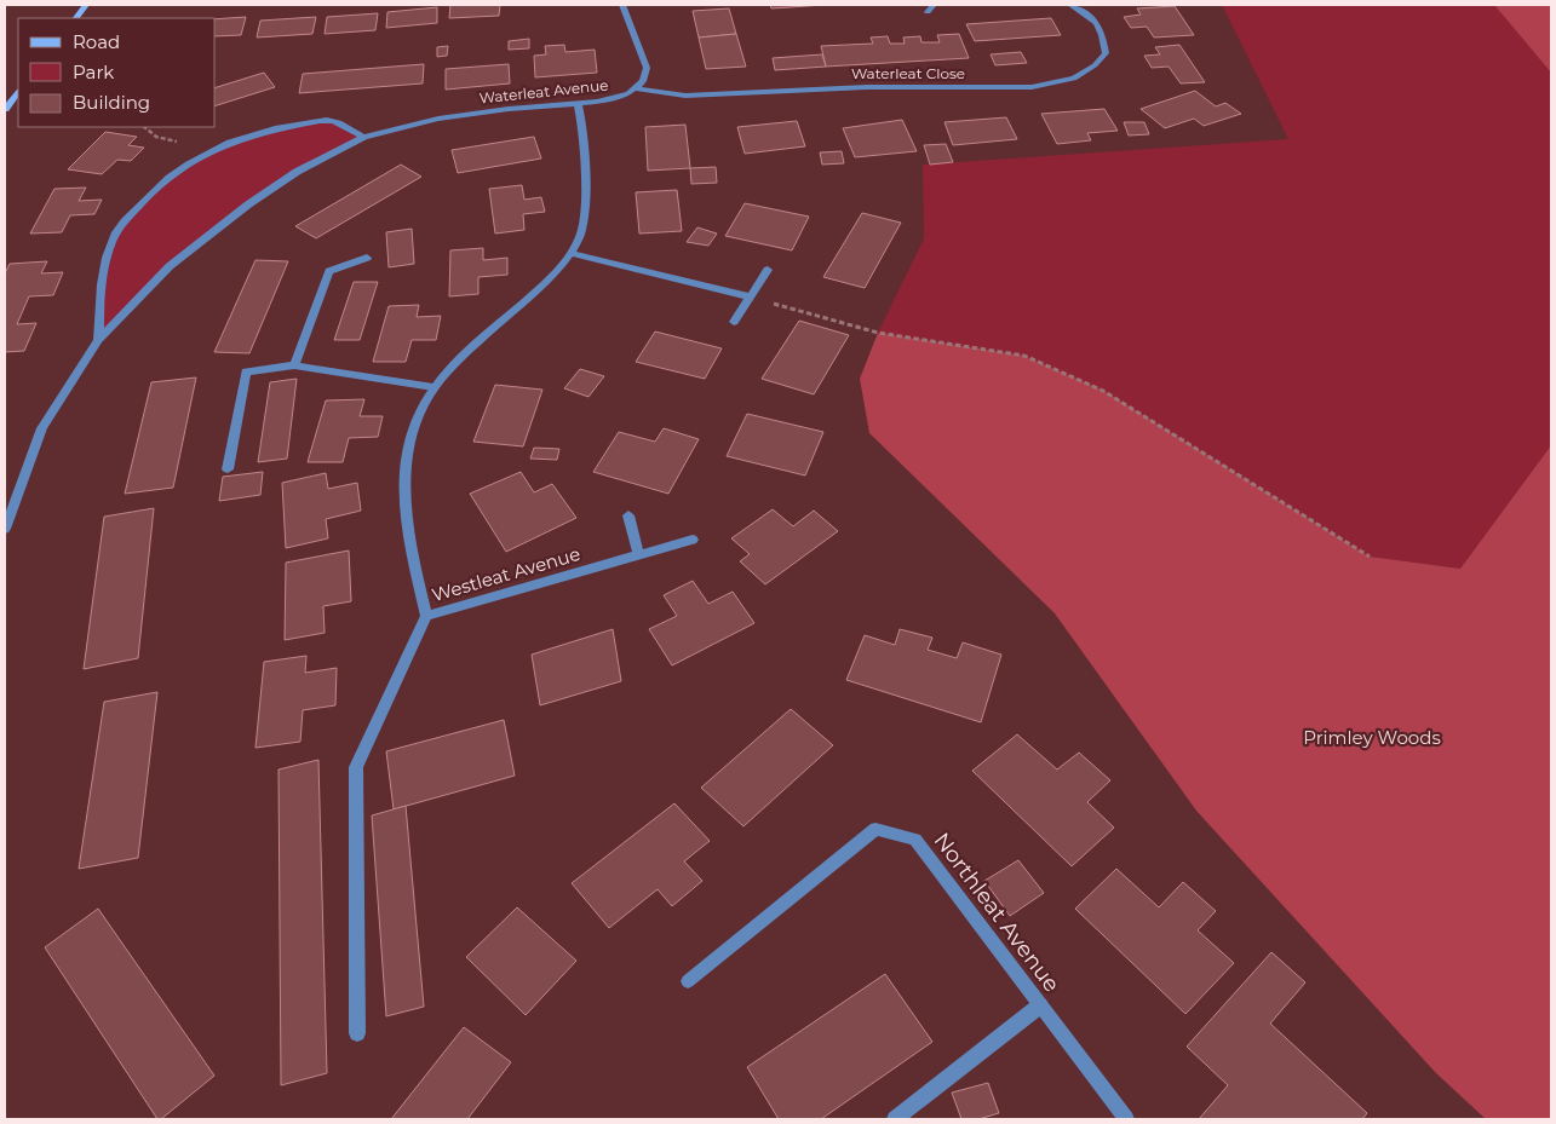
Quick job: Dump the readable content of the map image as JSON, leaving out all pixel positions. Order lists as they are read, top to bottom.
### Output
{
  "streets": {
    "street": [
      "Waterleat Close",
      "Waterleat Avenue",
      "Westleat Avenue",
      "Northleat Avenue"
    ]
  },
  "crossings": [
    ["Waterleat Close", "Waterleat Avenue"],
    ["Waterleat Avenue", "Westleat Avenue"]
  ],
  "parks": ["Primley Woods"],
  "legend": ["Road", "Park", "Building"]
}
